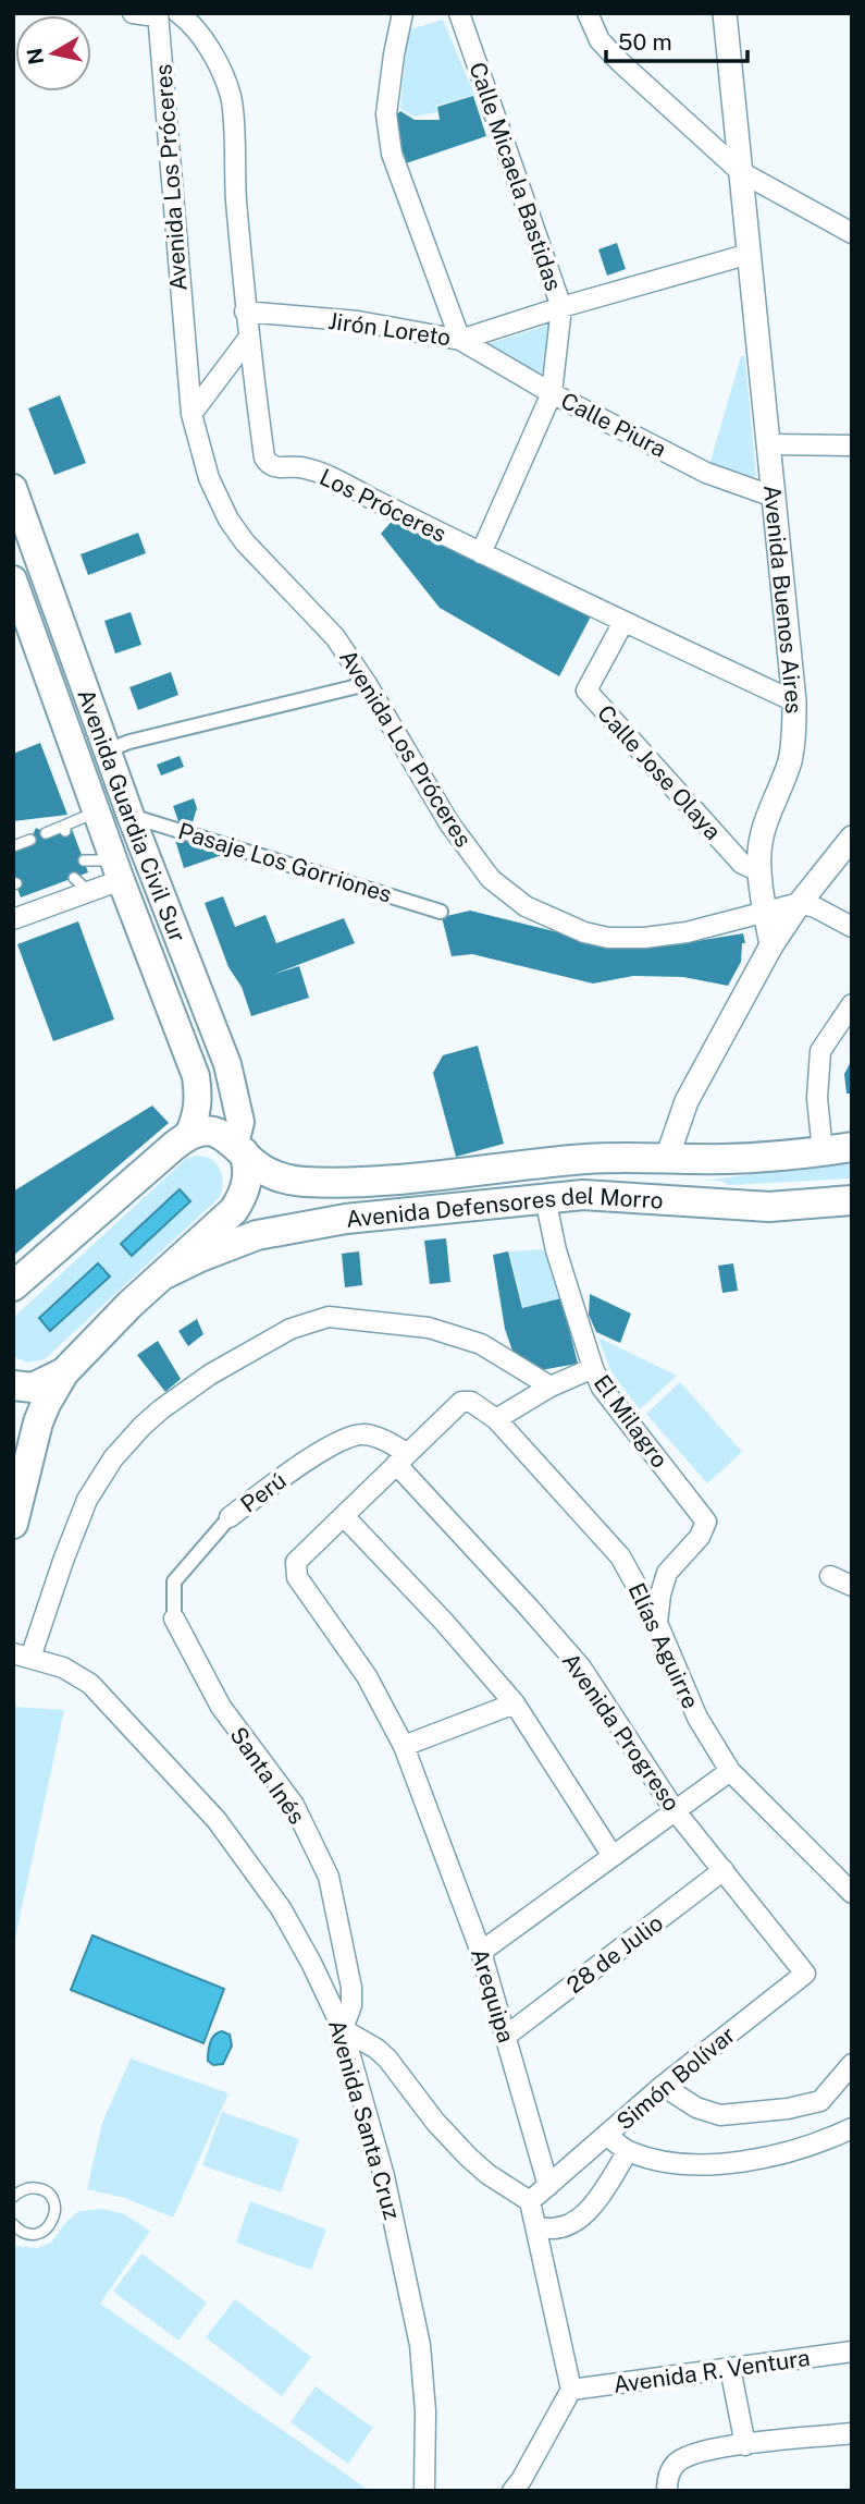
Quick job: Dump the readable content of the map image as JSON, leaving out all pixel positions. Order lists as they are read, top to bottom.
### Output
{
  "streets": {
    "main road": ["Avenida Guardia Civil Sur", "Avenida Defensores del Morro"],
    "street": [
      "Calle Micaela Bastidas",
      "Avenida Los Próceres",
      "Jirón Loreto",
      "Calle Piura",
      "Los Próceres",
      "Avenida Buenos Aires",
      "Calle Jose Olaya",
      "Pasaje Los Gorriones",
      "El Milagro",
      "Perú",
      "Elías Aguirre",
      "Avenida Progreso",
      "Santa Inés",
      "28 de Julio",
      "Arequipa",
      "Simón Bolívar",
      "Avenida Santa Cruz",
      "Avenida R. Ventura"
    ]
  },
  "crossings": [
    ["Calle Micaela Bastidas", "Jirón Loreto"],
    ["Calle Micaela Bastidas", "Calle Piura"],
    ["Calle Micaela Bastidas", "Los Próceres"],
    ["Avenida Los Próceres", "Avenida Buenos Aires"],
    ["Jirón Loreto", "Calle Piura"],
    ["Jirón Loreto", "Los Próceres"],
    ["Jirón Loreto", "Avenida Buenos Aires"],
    ["Calle Piura", "Avenida Buenos Aires"],
    ["Los Próceres", "Avenida Buenos Aires"],
    ["Los Próceres", "Calle Jose Olaya"],
    ["Avenida Buenos Aires", "Calle Jose Olaya"],
    ["Avenida Guardia Civil Sur", "Pasaje Los Gorriones"],
    ["Avenida Guardia Civil Sur", "Avenida Defensores del Morro"],
    ["Avenida Defensores del Morro", "El Milagro"],
    ["El Milagro", "Elías Aguirre"],
    ["Perú", "Elías Aguirre"],
    ["Perú", "Avenida Progreso"],
    ["Perú", "Santa Inés"],
    ["Elías Aguirre", "Avenida Progreso"],
    ["Avenida Progreso", "28 de Julio"],
    ["Avenida Progreso", "Simón Bolívar"],
    ["Santa Inés", "Avenida Santa Cruz"],
    ["28 de Julio", "Arequipa"],
    ["Arequipa", "Simón Bolívar"]
  ],
  "scale_bar": "50 m",
  "north": "left"
}
